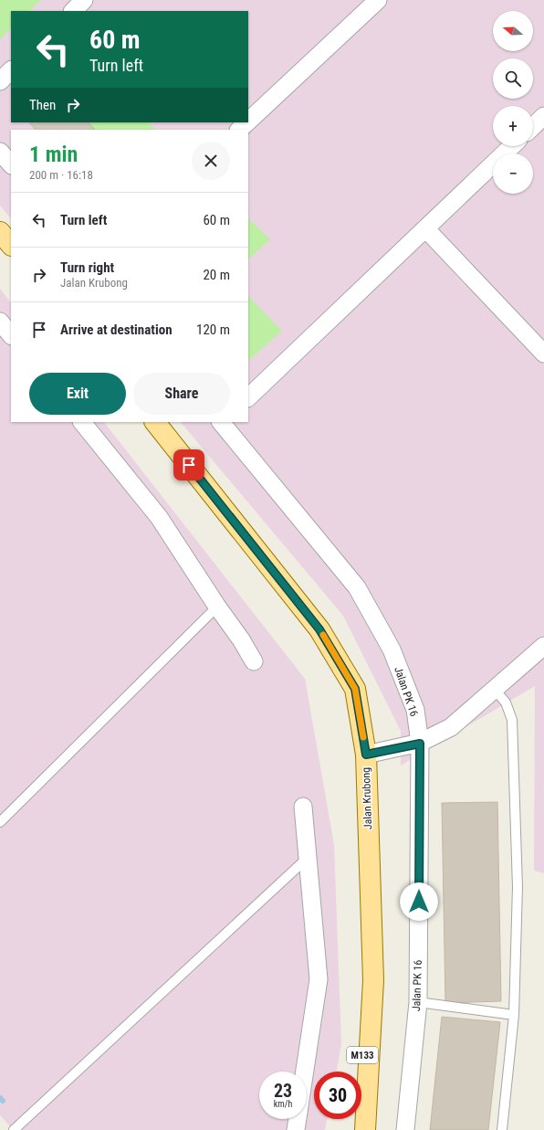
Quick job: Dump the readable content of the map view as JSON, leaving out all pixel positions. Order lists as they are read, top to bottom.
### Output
{
  "streets": {
    "main road": ["Jalan Krubong", "M133"],
    "street": ["Jalan PK 16"]
  },
  "north": "left",
  "page": {
    "map_buttons": ["+", "−"],
    "turn": ["60 m", "Turn left"],
    "then": "Then",
    "heading": ["1 min", "200 m · 16:18"],
    "list": [
      {
        "name": "Turn left",
        "value": "60 m"
      },
      {
        "name": "Turn right",
        "note": "Jalan Krubong",
        "value": "20 m"
      },
      {
        "name": "Arrive at destination",
        "value": "120 m"
      }
    ],
    "buttons": ["Exit", "Share"],
    "speed": "23 km/h",
    "limit": "30"
  }
}
